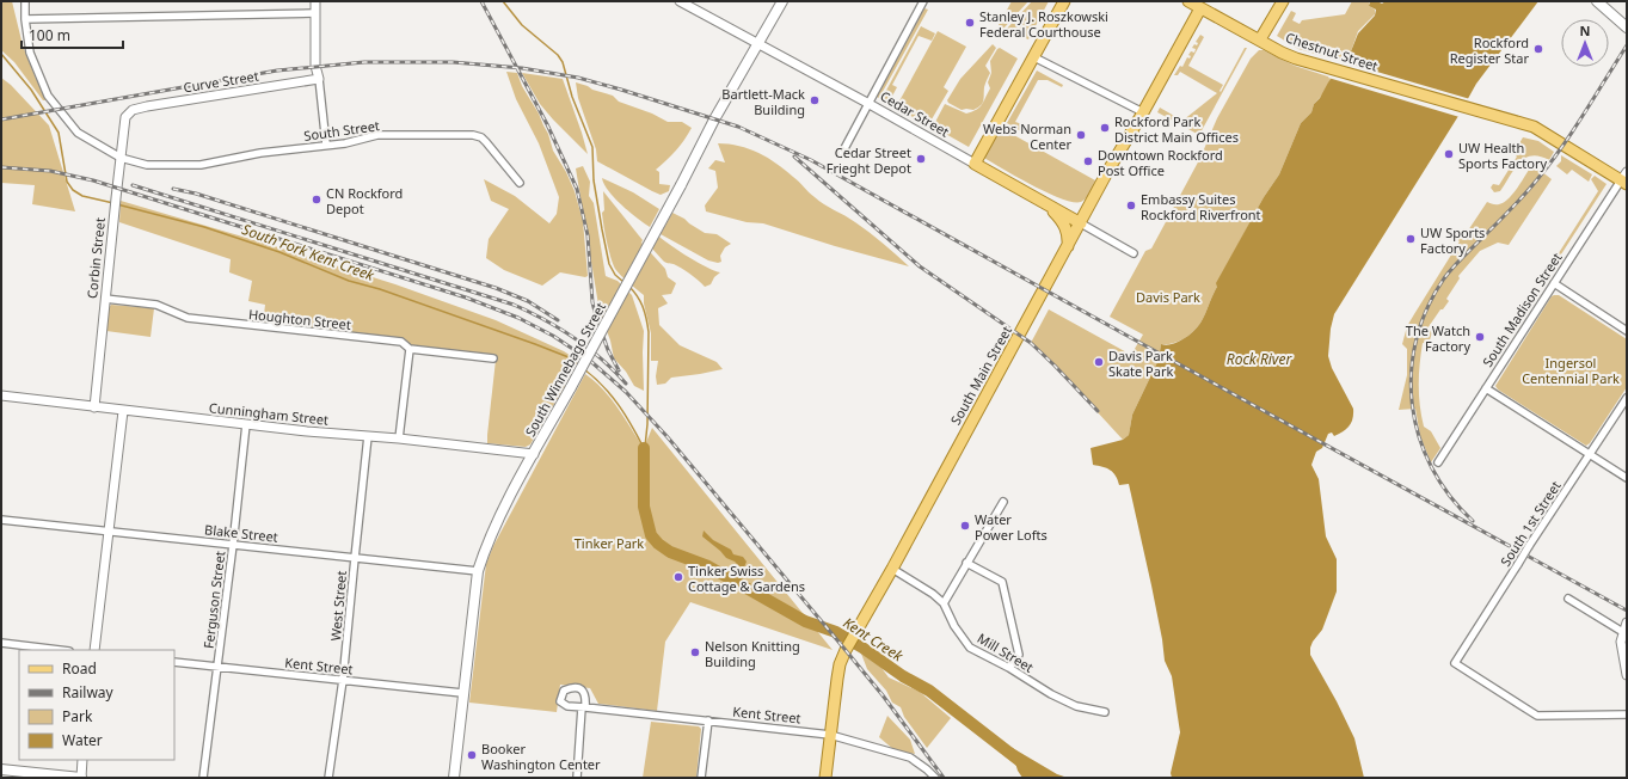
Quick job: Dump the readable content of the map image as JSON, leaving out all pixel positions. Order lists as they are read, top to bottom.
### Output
{
  "streets": {
    "main road": [
      "Chestnut Street",
      "Cedar Street",
      "South Winnebago Street",
      "South Main Street"
    ],
    "street": [
      "Curve Street",
      "South Street",
      "Corbin Street",
      "South Madison Street",
      "Houghton Street",
      "Cunningham Street",
      "South 1st Street",
      "Blake Street",
      "Ferguson Street",
      "West Street",
      "Mill Street",
      "Kent Street"
    ]
  },
  "crossings": [
    ["Chestnut Street", "South Madison Street"],
    ["Chestnut Street", "South Main Street"],
    ["Curve Street", "Corbin Street"],
    ["Cedar Street", "South Winnebago Street"],
    ["Cedar Street", "South Main Street"],
    ["South Street", "Corbin Street"],
    ["Corbin Street", "Houghton Street"],
    ["Corbin Street", "Cunningham Street"],
    ["South Winnebago Street", "Cunningham Street"],
    ["South Winnebago Street", "Blake Street"],
    ["South Winnebago Street", "Kent Street"],
    ["South Main Street", "Mill Street"],
    ["South Main Street", "Kent Street"],
    ["Cunningham Street", "Ferguson Street"],
    ["Cunningham Street", "West Street"],
    ["Blake Street", "Ferguson Street"],
    ["Blake Street", "West Street"],
    ["Ferguson Street", "Kent Street"],
    ["West Street", "Kent Street"]
  ],
  "water": ["South Fork Kent Creek", "Rock River", "Kent Creek"],
  "parks": ["Davis Park", "Ingersol Centennial Park", "Tinker Park"],
  "places": [
    "Stanley J. Roszkowski Federal Courthouse",
    "Rockford Register Star",
    "Bartlett-Mack Building",
    "Rockford Park District Main Offices",
    "Webs Norman Center",
    "UW Health Sports Factory",
    "Cedar Street Frieght Depot",
    "Downtown Rockford Post Office",
    "CN Rockford Depot",
    "Embassy Suites Rockford Riverfront",
    "UW Sports Factory",
    "The Watch Factory",
    "Davis Park Skate Park",
    "Water Power Lofts",
    "Tinker Swiss Cottage & Gardens",
    "Nelson Knitting Building",
    "Booker Washington Center"
  ],
  "legend": [
    "Road",
    "Railway",
    "Park",
    "Water"
  ],
  "scale_bar": "100 m",
  "north": "top"
}
